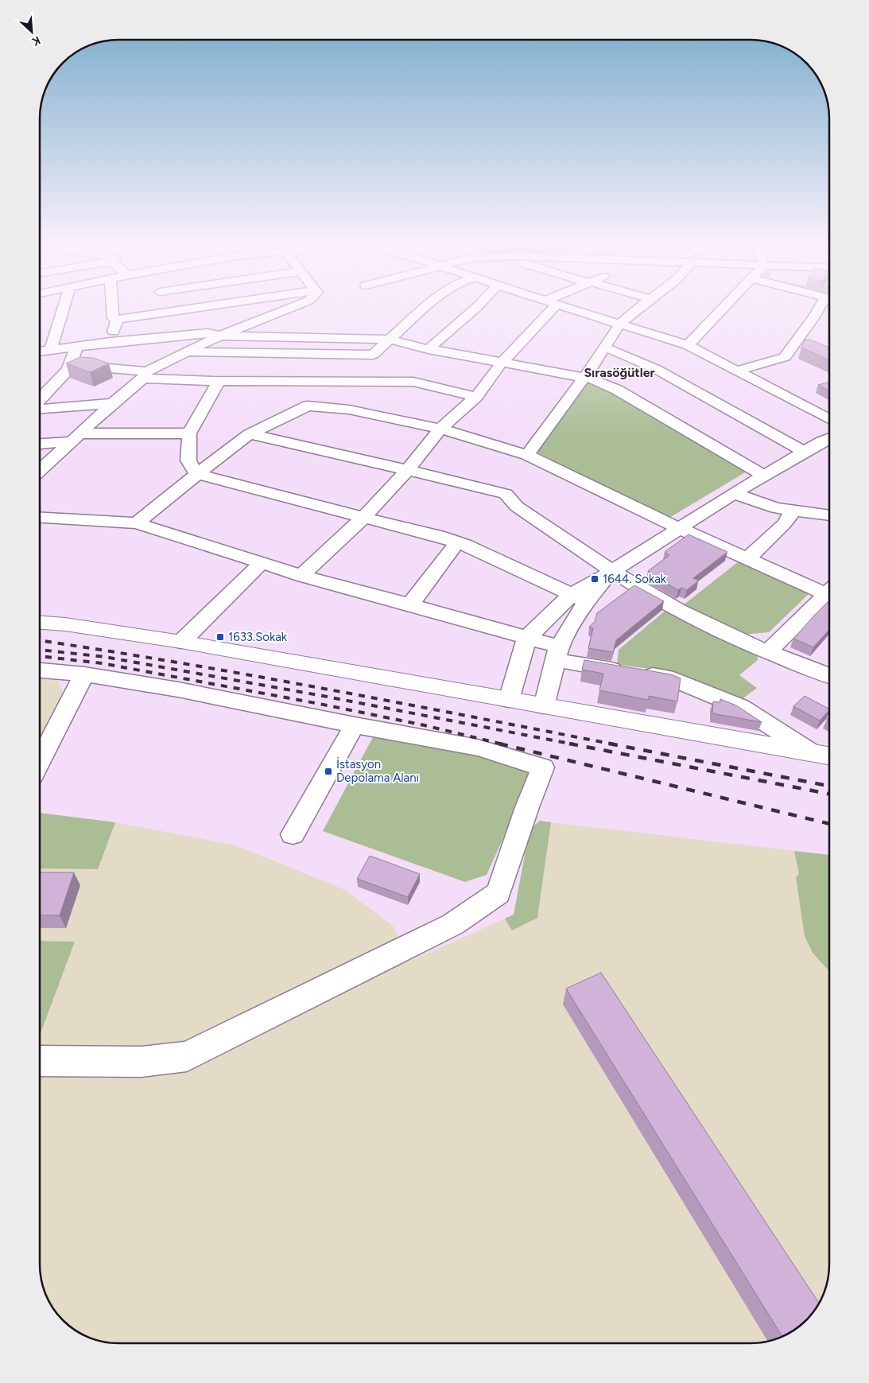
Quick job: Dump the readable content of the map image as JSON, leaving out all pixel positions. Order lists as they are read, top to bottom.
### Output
{
  "districts": ["Sırasöğütler"],
  "places": {
    "transit": ["1644. Sokak", "1633.Sokak", "İstasyon Depolama Alanı"]
  },
  "north": "bottom right"
}
